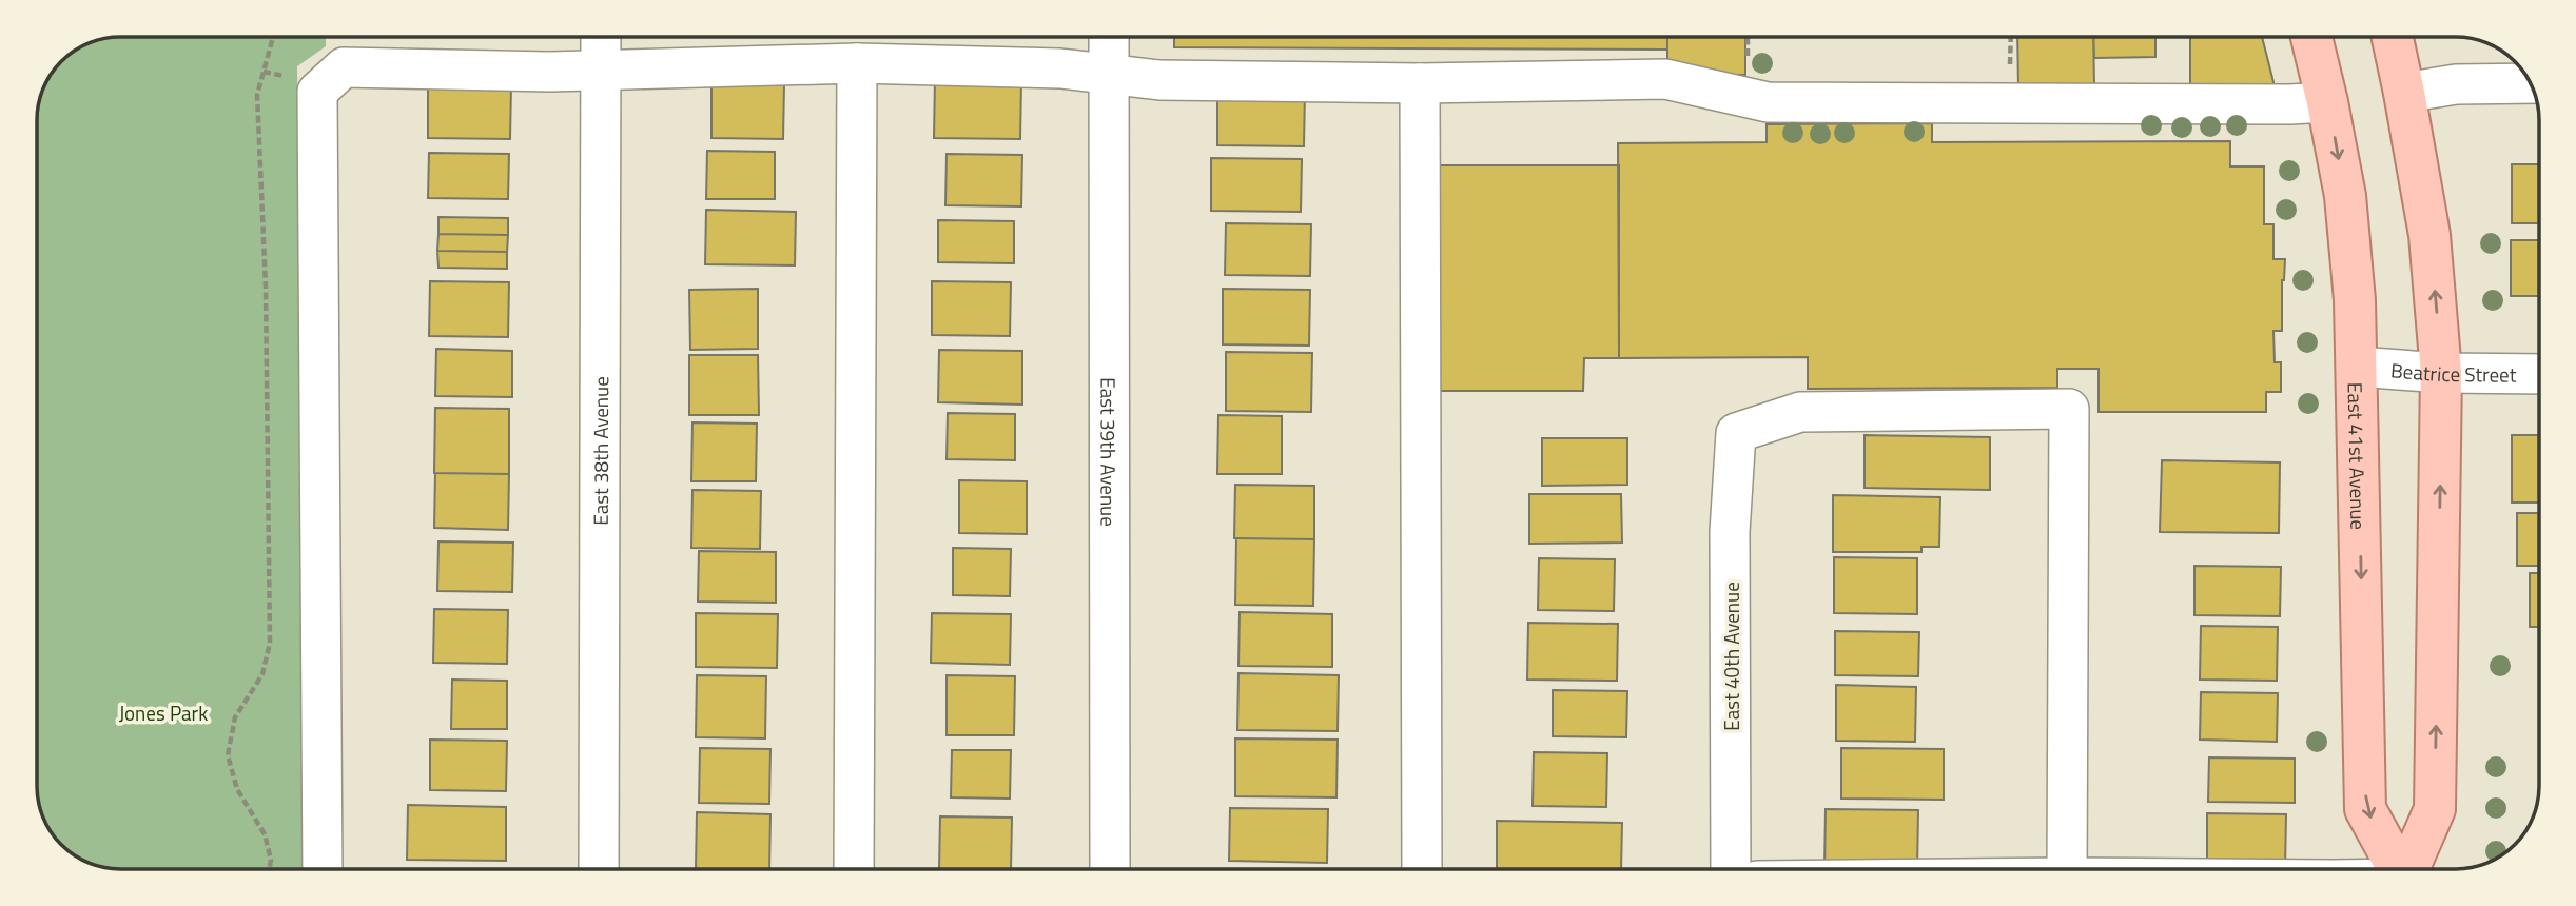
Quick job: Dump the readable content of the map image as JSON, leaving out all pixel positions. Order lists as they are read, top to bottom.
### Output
{
  "streets": {
    "main road": ["East 41st Avenue"],
    "street": [
      "Beatrice Street",
      "East 38th Avenue",
      "East 39th Avenue",
      "East 40th Avenue"
    ]
  },
  "crossings": [
    ["Beatrice Street", "East 41st Avenue"]
  ],
  "parks": ["Jones Park"]
}
